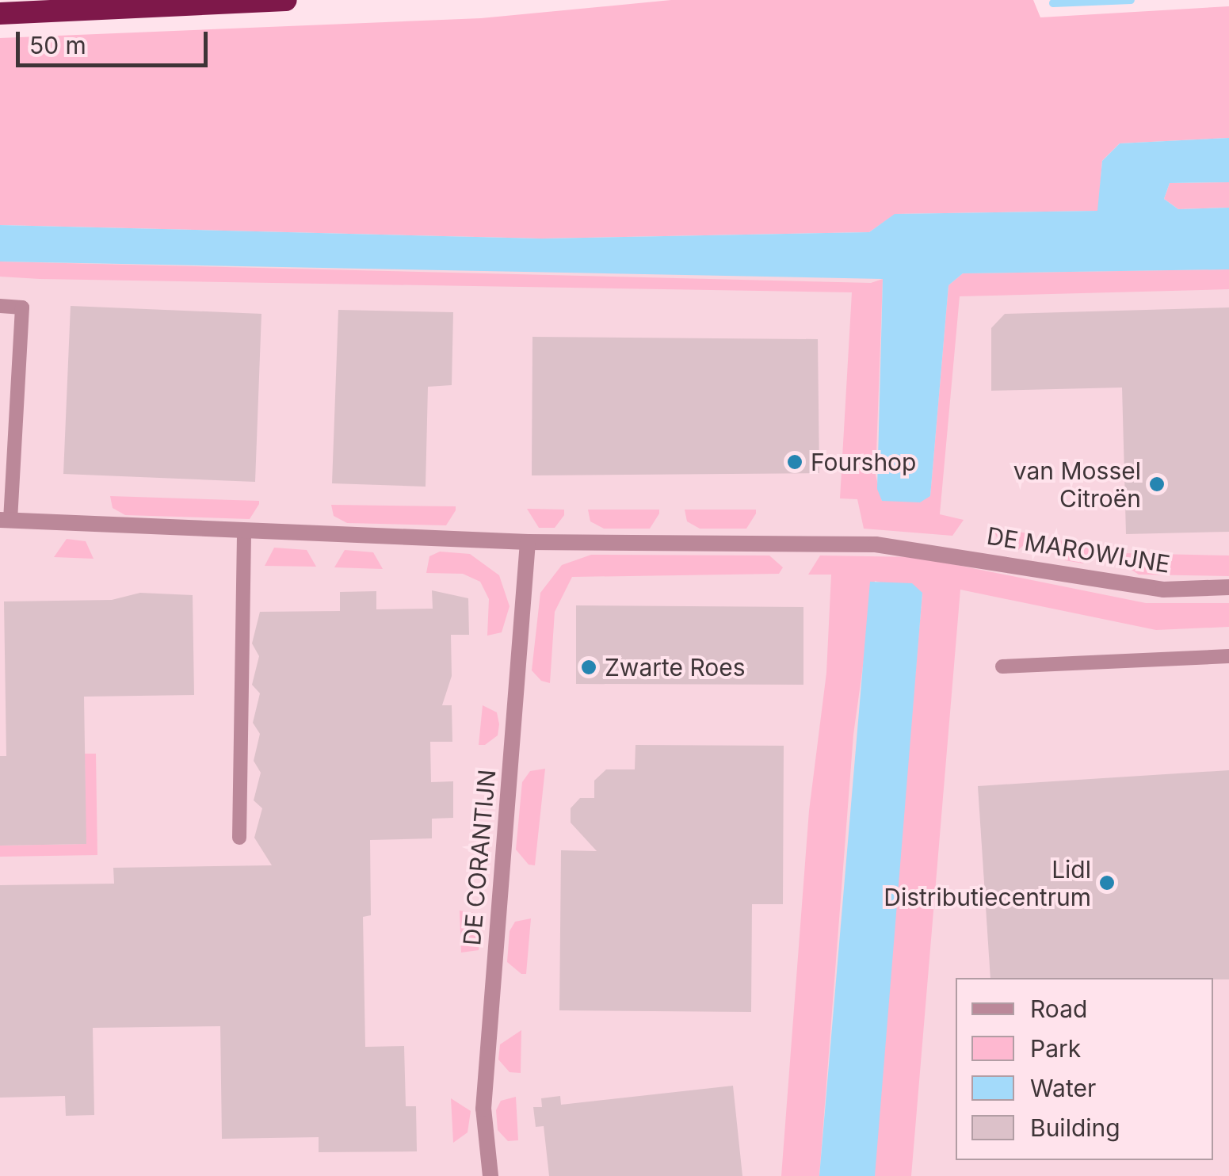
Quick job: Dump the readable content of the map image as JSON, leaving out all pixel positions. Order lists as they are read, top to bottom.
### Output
{
  "streets": {
    "street": ["DE MAROWIJNE", "DE CORANTIJN"]
  },
  "crossings": [
    ["DE MAROWIJNE", "DE CORANTIJN"]
  ],
  "places": [
    "Fourshop",
    "van Mossel Citroën",
    "Zwarte Roes",
    "Lidl Distributiecentrum"
  ],
  "legend": [
    "Road",
    "Park",
    "Water",
    "Building"
  ],
  "scale_bar": "50 m"
}
